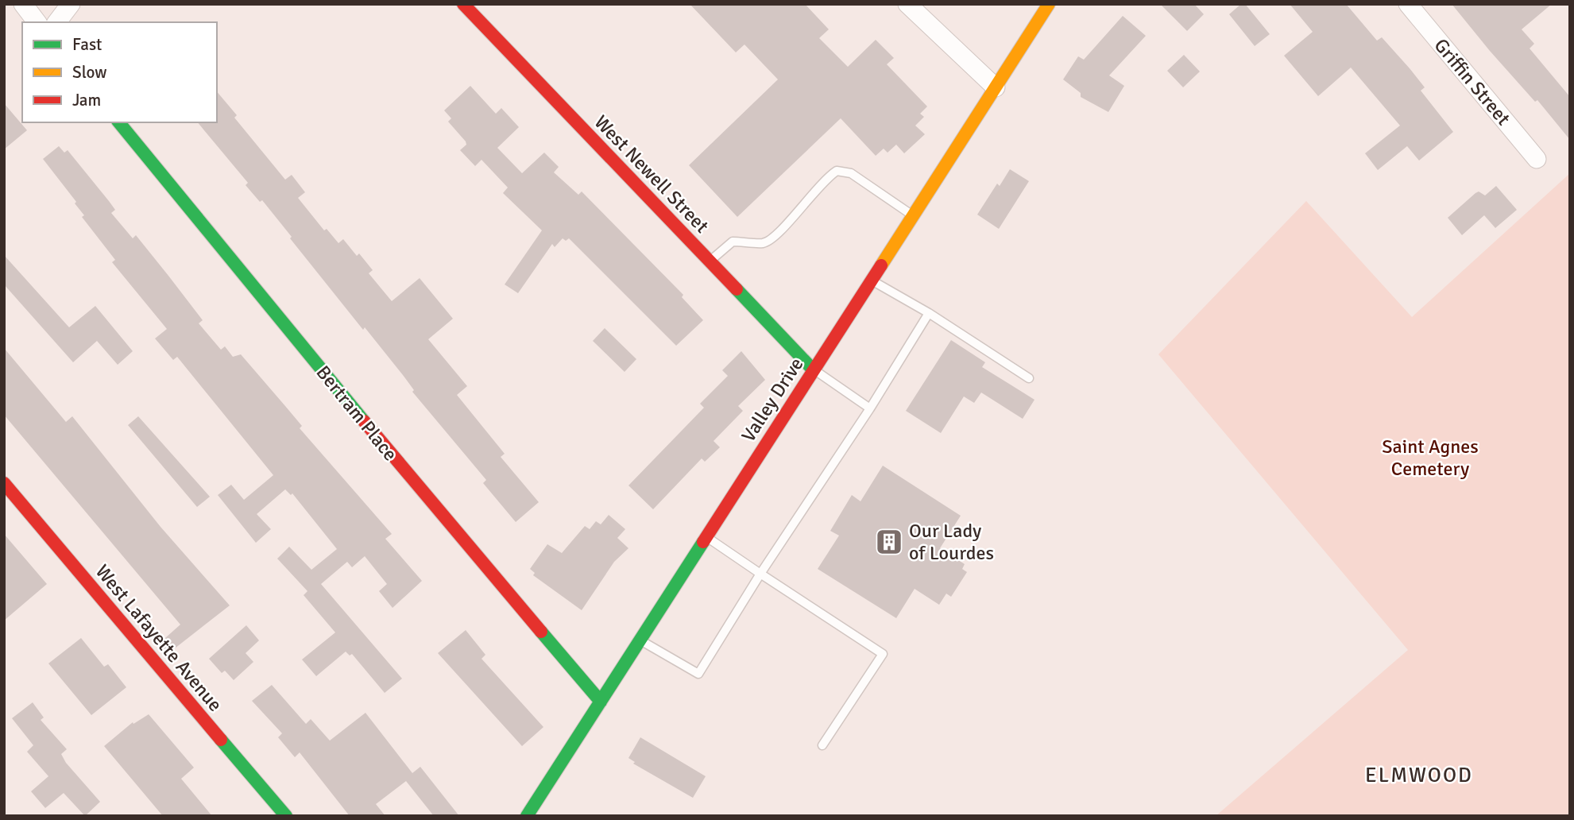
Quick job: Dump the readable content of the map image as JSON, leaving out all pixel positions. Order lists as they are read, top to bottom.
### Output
{
  "streets": {
    "street": [
      "Griffin Street",
      "West Newell Street",
      "Valley Drive",
      "Bertram Place",
      "West Lafayette Avenue"
    ]
  },
  "crossings": [
    ["West Newell Street", "Valley Drive"],
    ["Valley Drive", "Bertram Place"]
  ],
  "districts": ["ELMWOOD"],
  "parks": ["Saint Agnes Cemetery"],
  "places": {
    "building": ["Our Lady of Lourdes"]
  },
  "legend": ["Fast", "Slow", "Jam"]
}
